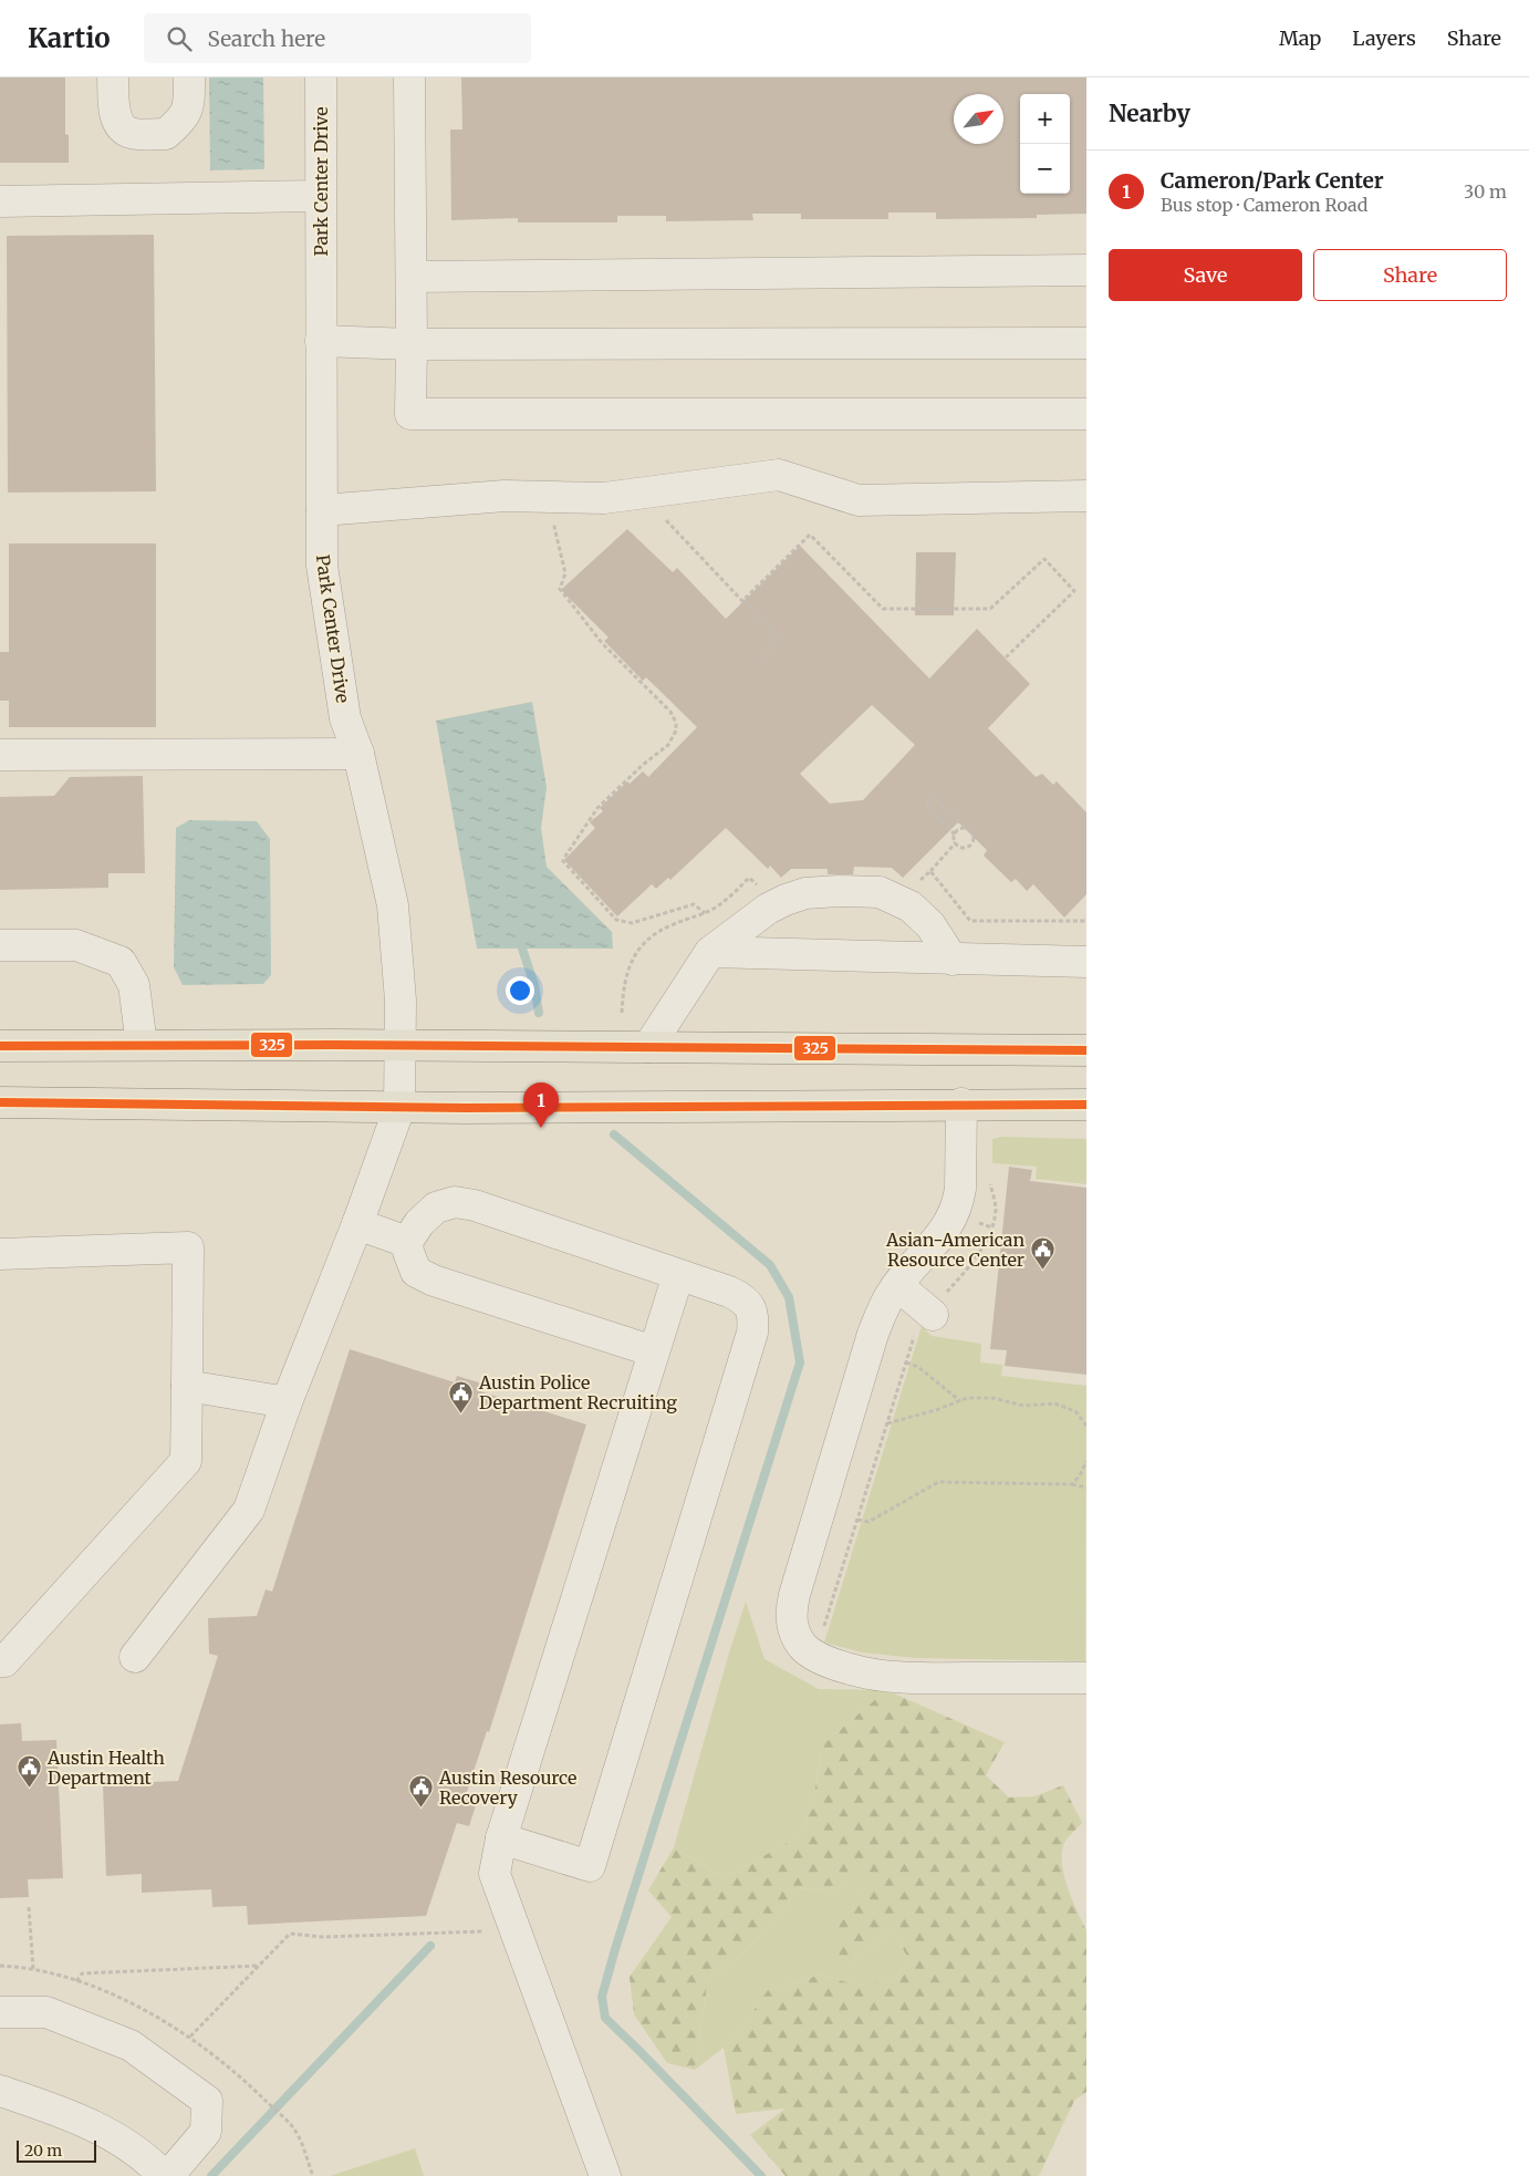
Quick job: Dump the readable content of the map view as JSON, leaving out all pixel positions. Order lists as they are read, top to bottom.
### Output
{
  "streets": {
    "street": ["Park Center Drive"]
  },
  "places": {
    "public building": [
      "Asian-American Resource Center",
      "Austin Police Department Recruiting",
      "Austin Health Department",
      "Austin Resource Recovery"
    ]
  },
  "lines": ["transit line 325"],
  "scale_bar": "20 m",
  "north": "top right",
  "page": {
    "header": "Kartio",
    "search": "Search here",
    "nav": ["Map", "Layers", "Share"],
    "heading": "Nearby",
    "map_buttons": ["+", "−"],
    "list": [
      {
        "mark": "1",
        "name": "Cameron/Park Center",
        "note": "Bus stop · Cameron Road",
        "value": "30 m"
      }
    ],
    "buttons": ["Save", "Share"],
    "pins": "1",
    "scale": "20 m"
  }
}
